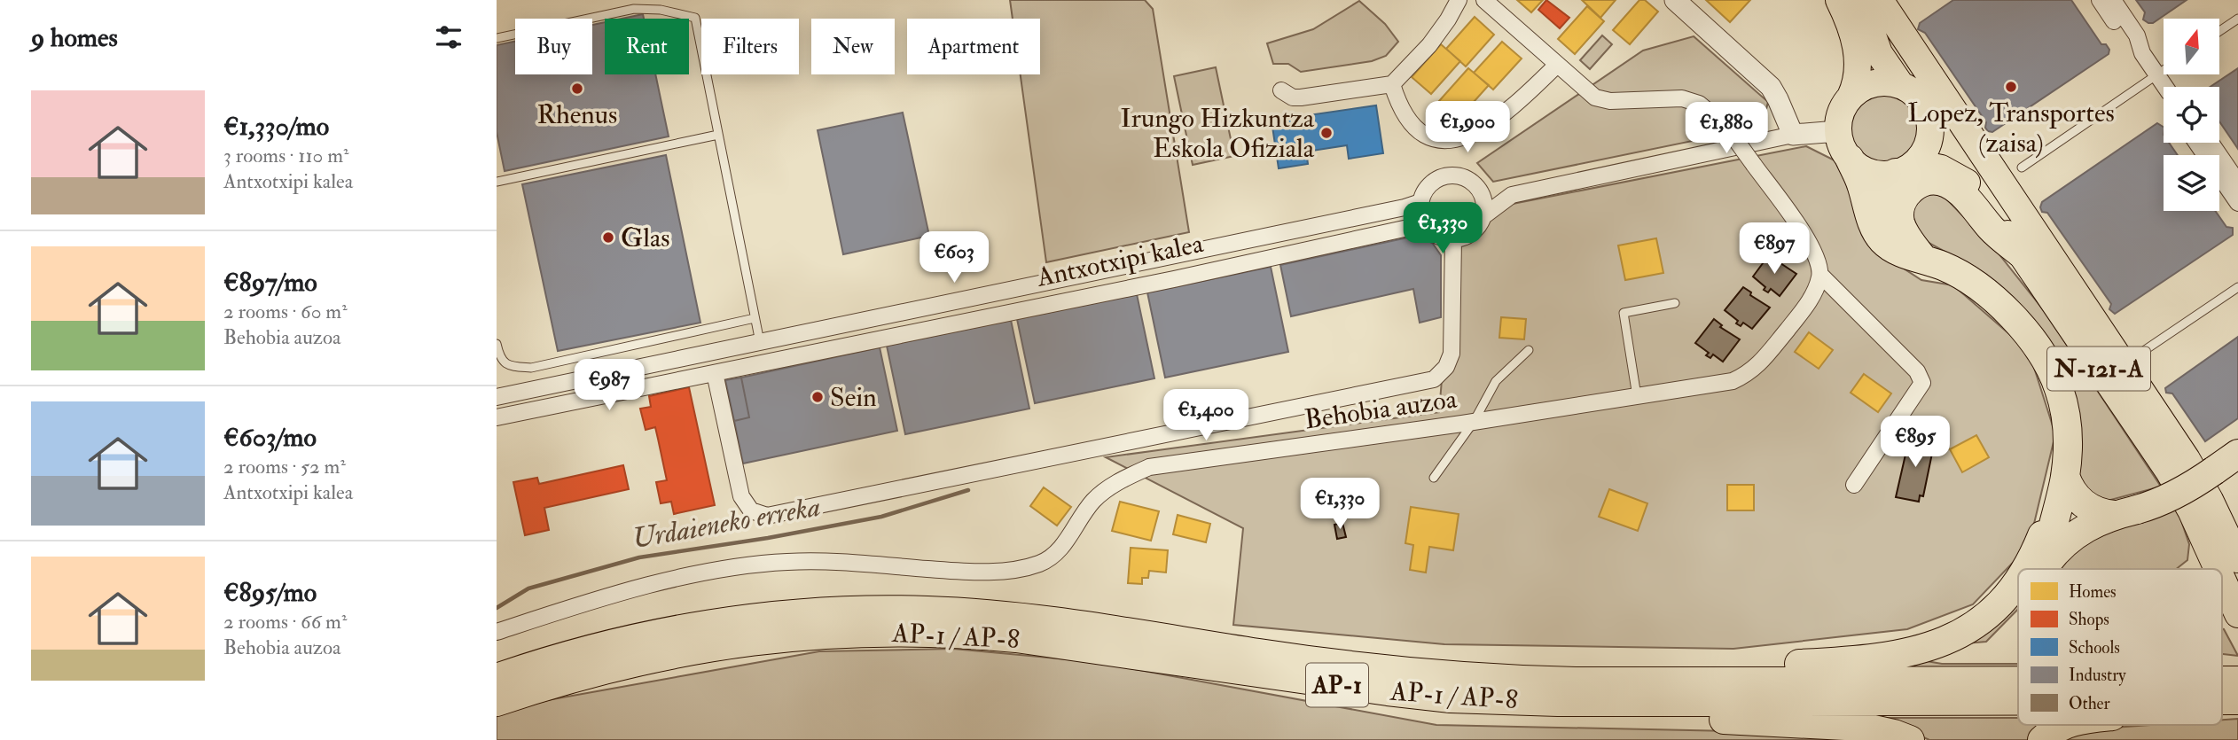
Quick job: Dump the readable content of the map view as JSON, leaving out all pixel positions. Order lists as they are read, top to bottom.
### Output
{
  "streets": {
    "highway": ["N-121-A", "AP-1 / AP-8", "AP-1"],
    "street": ["Antxotxipi kalea", "Behobia auzoa"]
  },
  "water": ["Urdaieneko erreka"],
  "places": [
    "Lopez, Transportes (zaisa)",
    "Rhenus",
    "Irungo Hizkuntza Eskola Ofiziala",
    "Glas",
    "Sein"
  ],
  "legend": [
    "Homes",
    "Shops",
    "Schools",
    "Industry",
    "Other"
  ],
  "north": "top",
  "page": {
    "heading": "9 homes",
    "chip": [
      "Buy",
      "Rent",
      "Filters",
      "New",
      "Apartment"
    ],
    "list": [
      {
        "name": "€1,330/mo",
        "note": "3 rooms · 110 m² · Antxotxipi kalea"
      },
      {
        "name": "€897/mo",
        "note": "2 rooms · 60 m² · Behobia auzoa"
      },
      {
        "name": "€603/mo",
        "note": "2 rooms · 52 m² · Antxotxipi kalea"
      },
      {
        "name": "€895/mo",
        "note": "2 rooms · 66 m² · Behobia auzoa"
      }
    ],
    "price": [
      "€1,900",
      "€1,880",
      "€1,330",
      "€897",
      "€603",
      "€987",
      "€1,400",
      "€895",
      "€1,330"
    ]
  }
}
